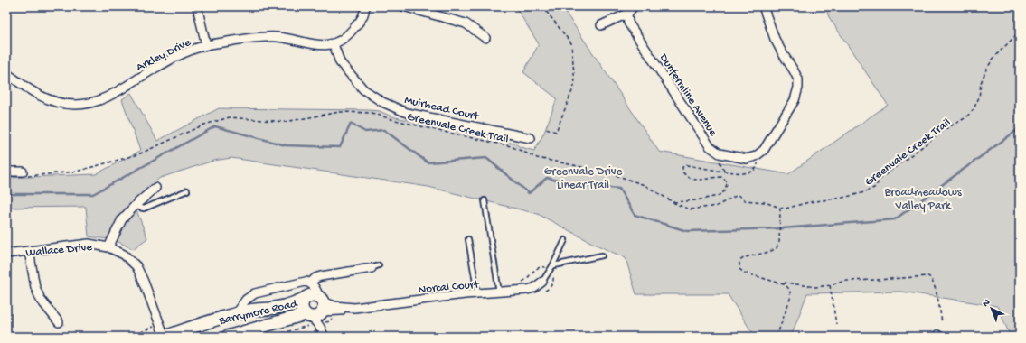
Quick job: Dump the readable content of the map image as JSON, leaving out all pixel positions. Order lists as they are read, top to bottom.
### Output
{
  "streets": {
    "street": [
      "Arkley Drive",
      "Dunfermline Avenue",
      "Muirhead Court",
      "Wallace Drive",
      "Norcal Court",
      "Barrymore Road"
    ],
    "path": ["Greenvale Creek Trail"]
  },
  "crossings": [
    ["Arkley Drive", "Muirhead Court"],
    ["Wallace Drive", "Barrymore Road"],
    ["Norcal Court", "Barrymore Road"]
  ],
  "parks": ["Greenvale Drive Linear Trail", "Broadmeadows Valley Park"],
  "north": "top left"
}
